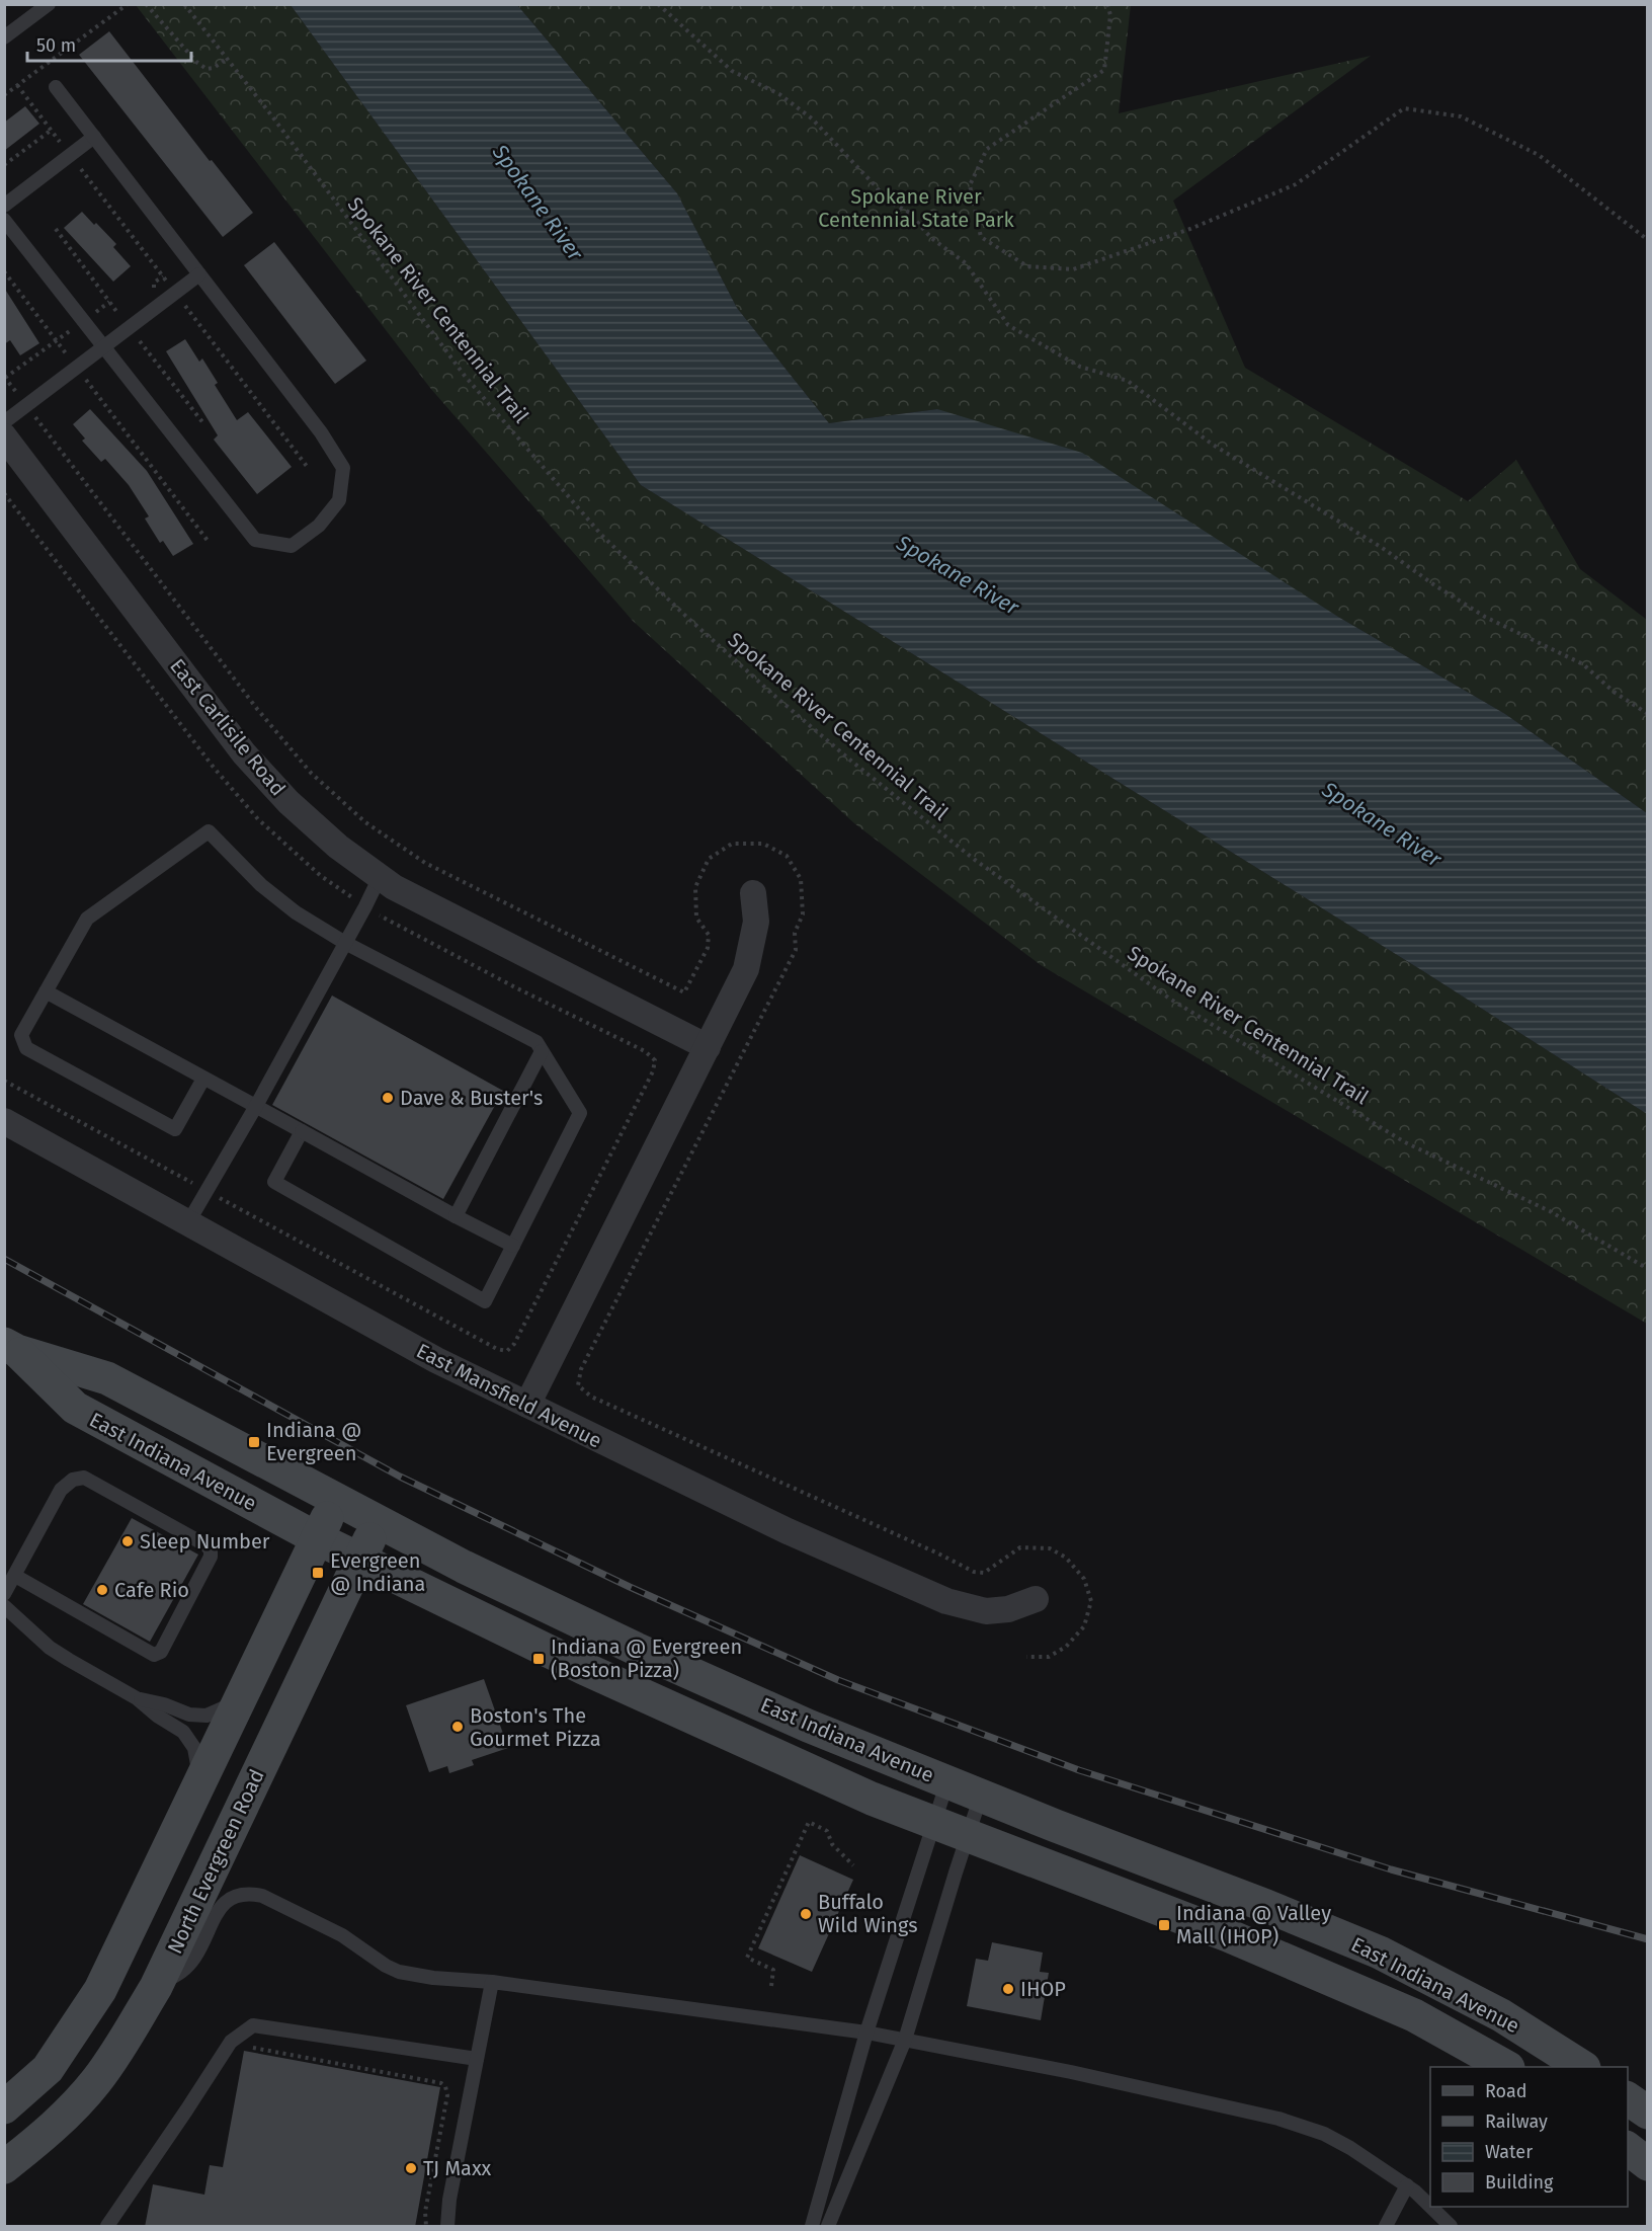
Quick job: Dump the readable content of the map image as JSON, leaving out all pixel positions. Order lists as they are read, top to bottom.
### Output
{
  "streets": {
    "main road": ["East Indiana Avenue", "North Evergreen Road"],
    "street": ["East Carlisile Road", "East Mansfield Avenue"],
    "path": ["Spokane River Centennial Trail"]
  },
  "crossings": [
    ["East Indiana Avenue", "North Evergreen Road"]
  ],
  "water": ["Spokane River"],
  "parks": ["Spokane River Centennial State Park"],
  "places": {
    "other": [
      "Dave & Buster's",
      "Sleep Number",
      "Cafe Rio",
      "Boston's The Gourmet Pizza",
      "Buffalo Wild Wings",
      "IHOP",
      "TJ Maxx"
    ],
    "transit": [
      "Indiana @ Evergreen",
      "Evergreen @ Indiana",
      "Indiana @ Evergreen (Boston Pizza)",
      "Indiana @ Valley Mall (IHOP)"
    ]
  },
  "legend": [
    "Road",
    "Railway",
    "Water",
    "Building"
  ],
  "scale_bar": "50 m"
}
